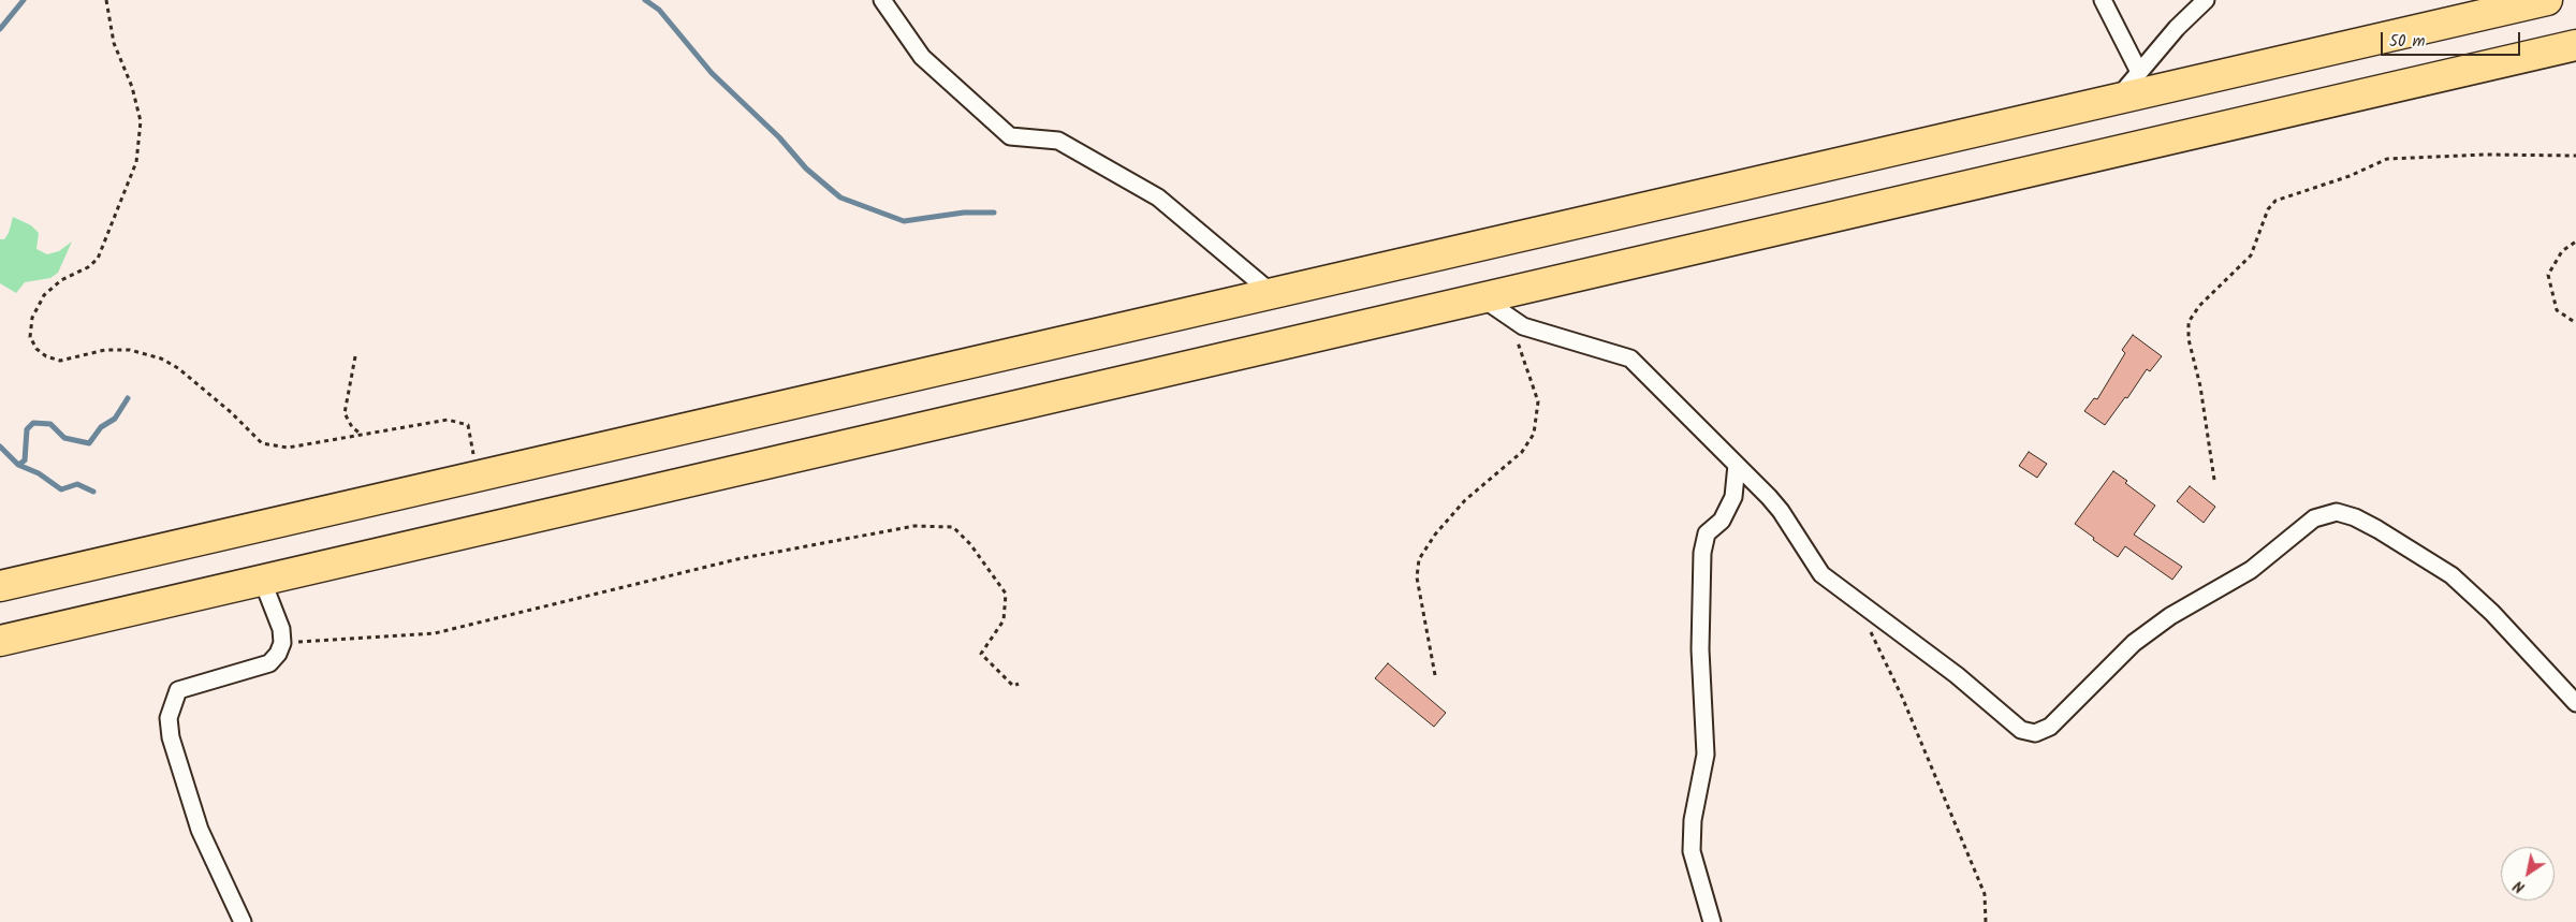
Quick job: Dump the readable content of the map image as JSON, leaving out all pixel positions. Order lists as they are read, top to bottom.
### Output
{
  "scale_bar": "50 m",
  "north": "bottom left"
}
